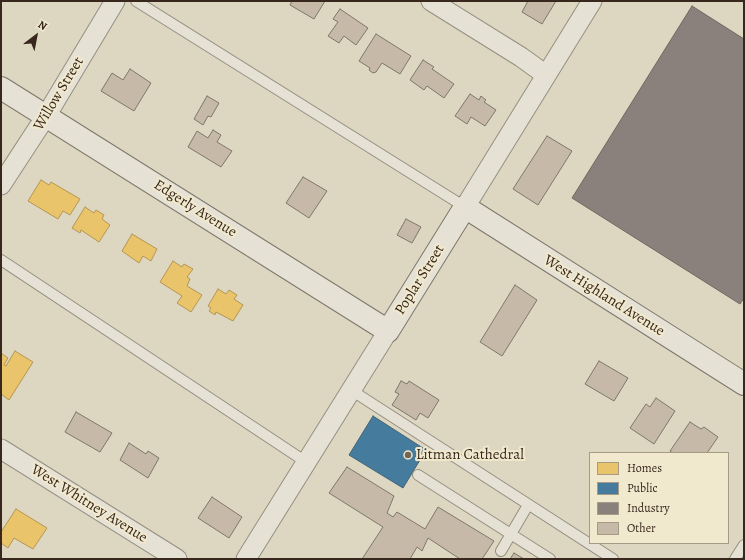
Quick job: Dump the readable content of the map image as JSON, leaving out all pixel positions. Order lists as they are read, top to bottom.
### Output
{
  "streets": {
    "street": [
      "Willow Street",
      "Edgerly Avenue",
      "Poplar Street",
      "West Highland Avenue",
      "West Whitney Avenue"
    ]
  },
  "crossings": [
    ["Willow Street", "Edgerly Avenue"],
    ["Edgerly Avenue", "Poplar Street"],
    ["Poplar Street", "West Highland Avenue"]
  ],
  "places": ["Litman Cathedral"],
  "legend": [
    "Homes",
    "Public",
    "Industry",
    "Other"
  ],
  "north": "top right"
}
